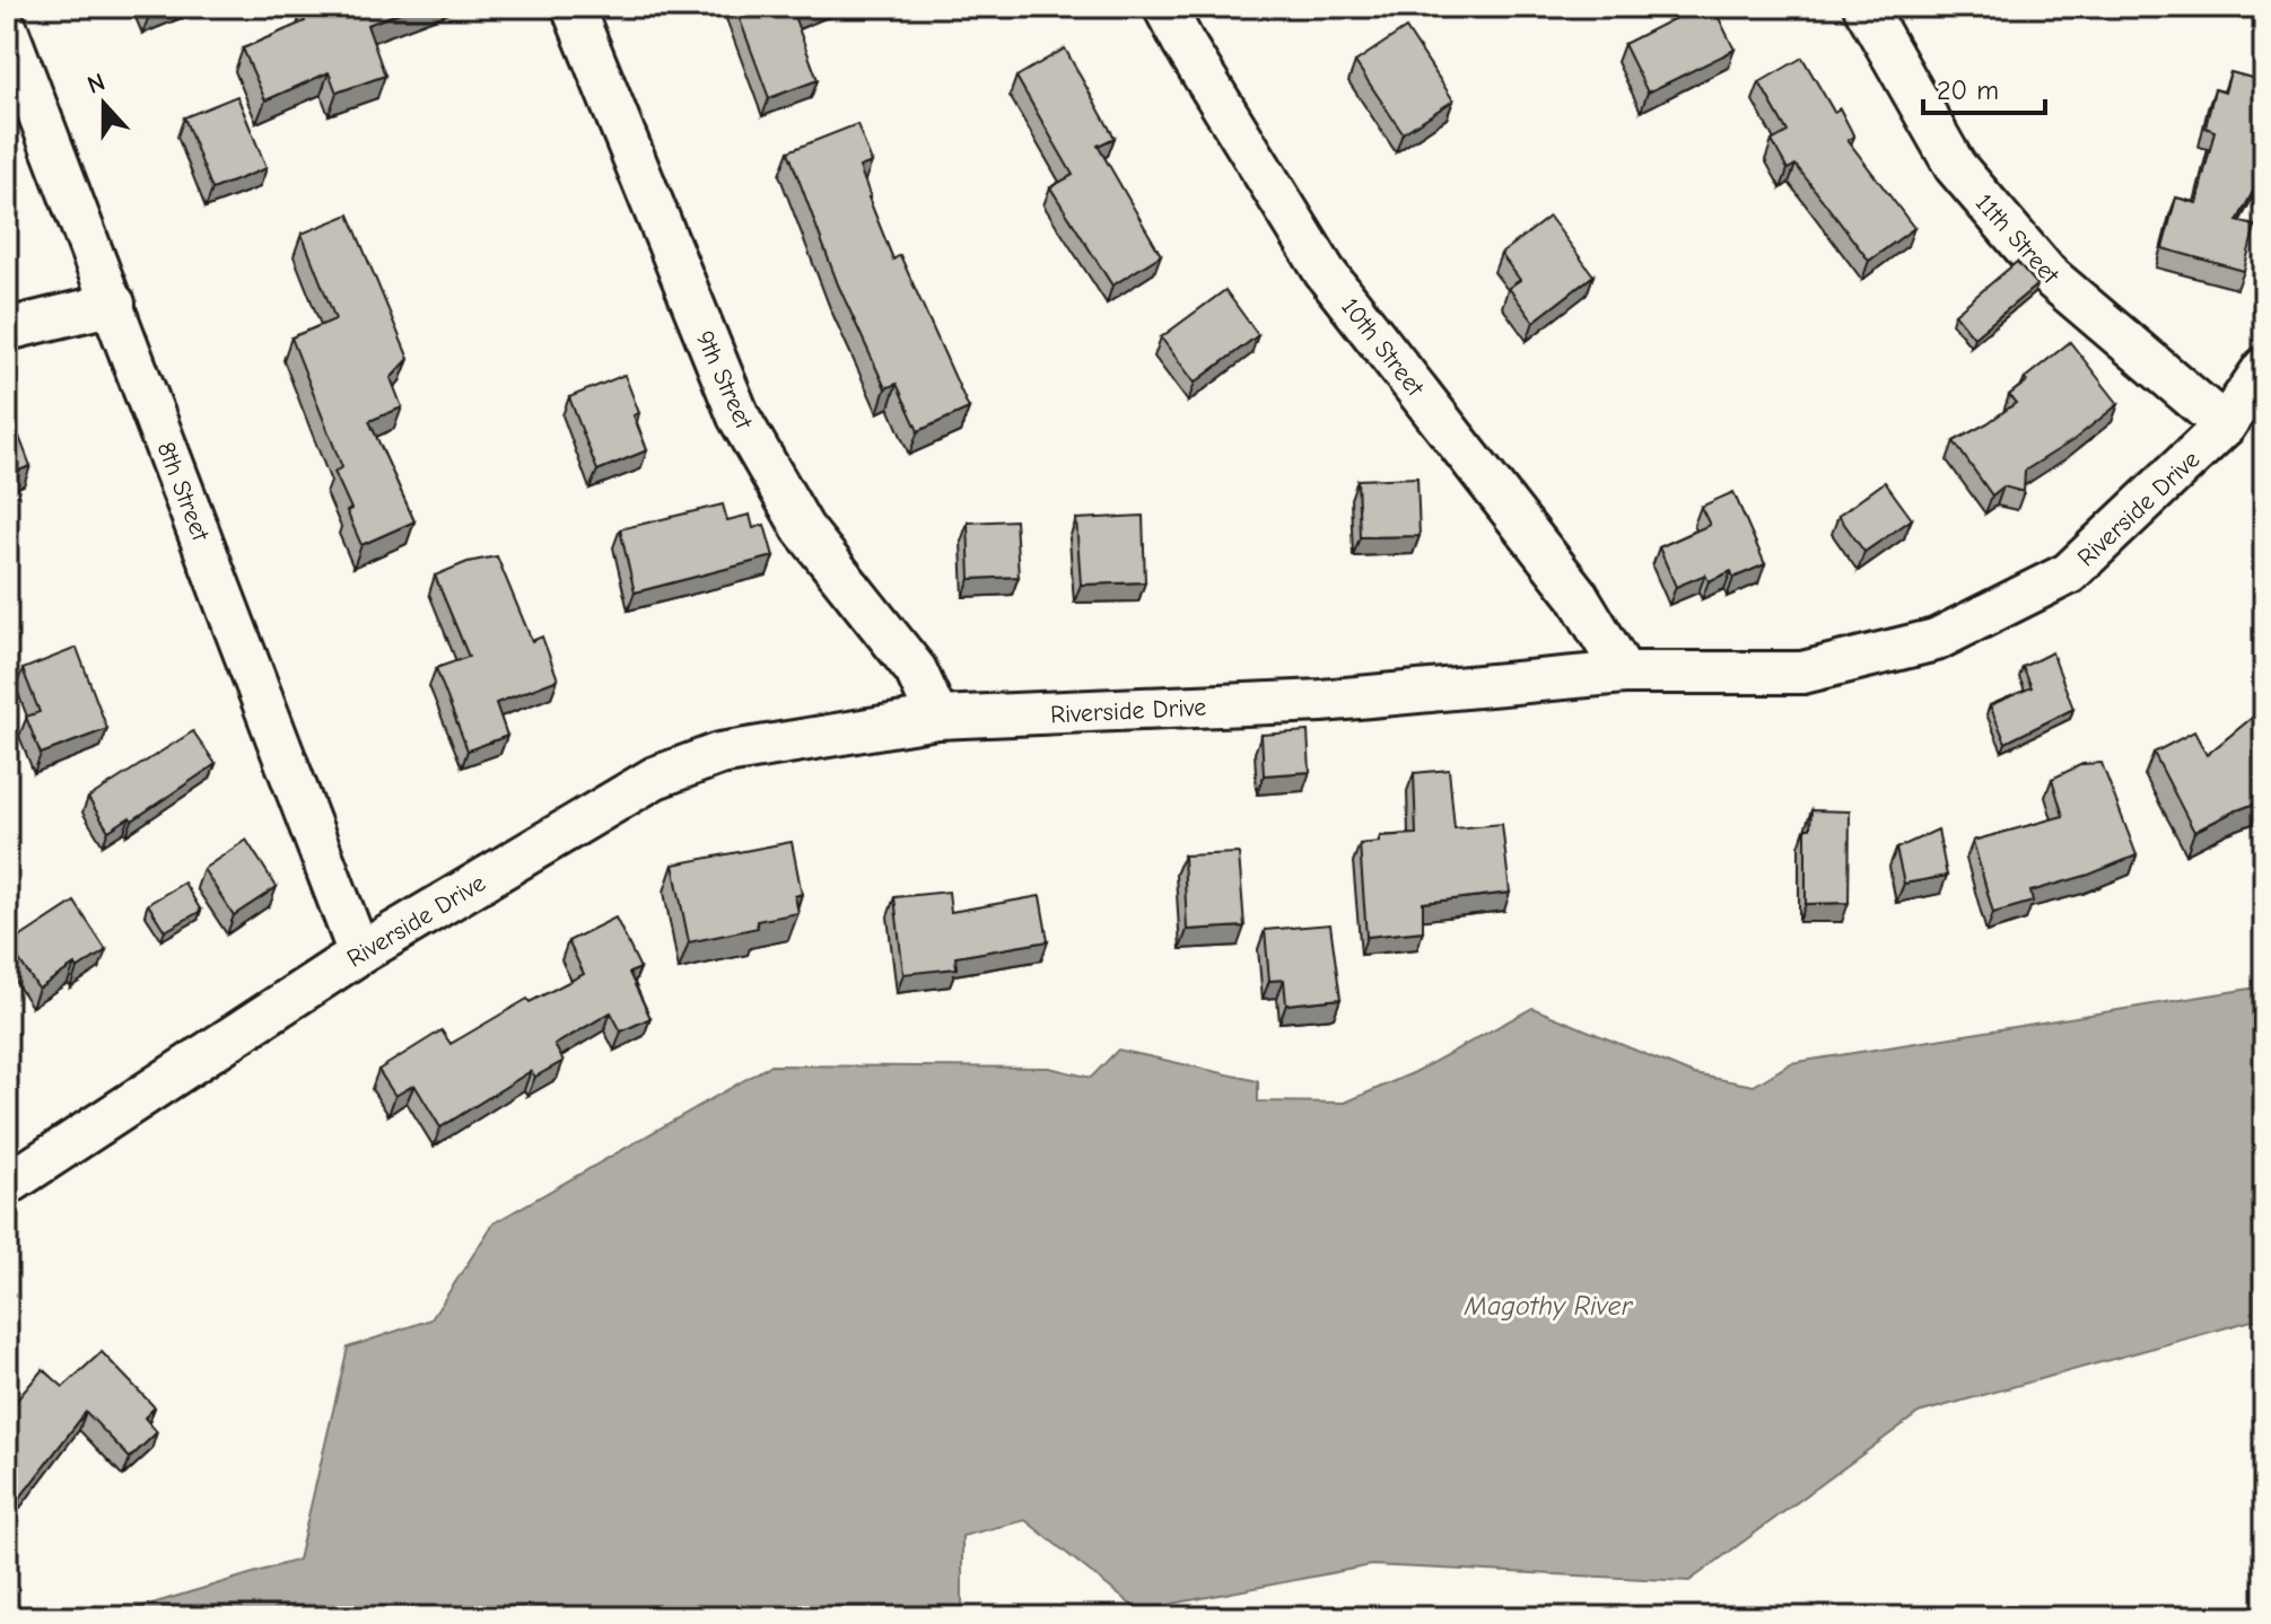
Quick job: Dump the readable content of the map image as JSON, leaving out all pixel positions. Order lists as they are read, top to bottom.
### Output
{
  "streets": {
    "street": [
      "11th Street",
      "10th Street",
      "9th Street",
      "8th Street",
      "Riverside Drive"
    ]
  },
  "crossings": [
    ["11th Street", "Riverside Drive"],
    ["10th Street", "Riverside Drive"],
    ["9th Street", "Riverside Drive"],
    ["8th Street", "Riverside Drive"]
  ],
  "water": ["Magothy River"],
  "scale_bar": "20 m",
  "north": "top"
}
